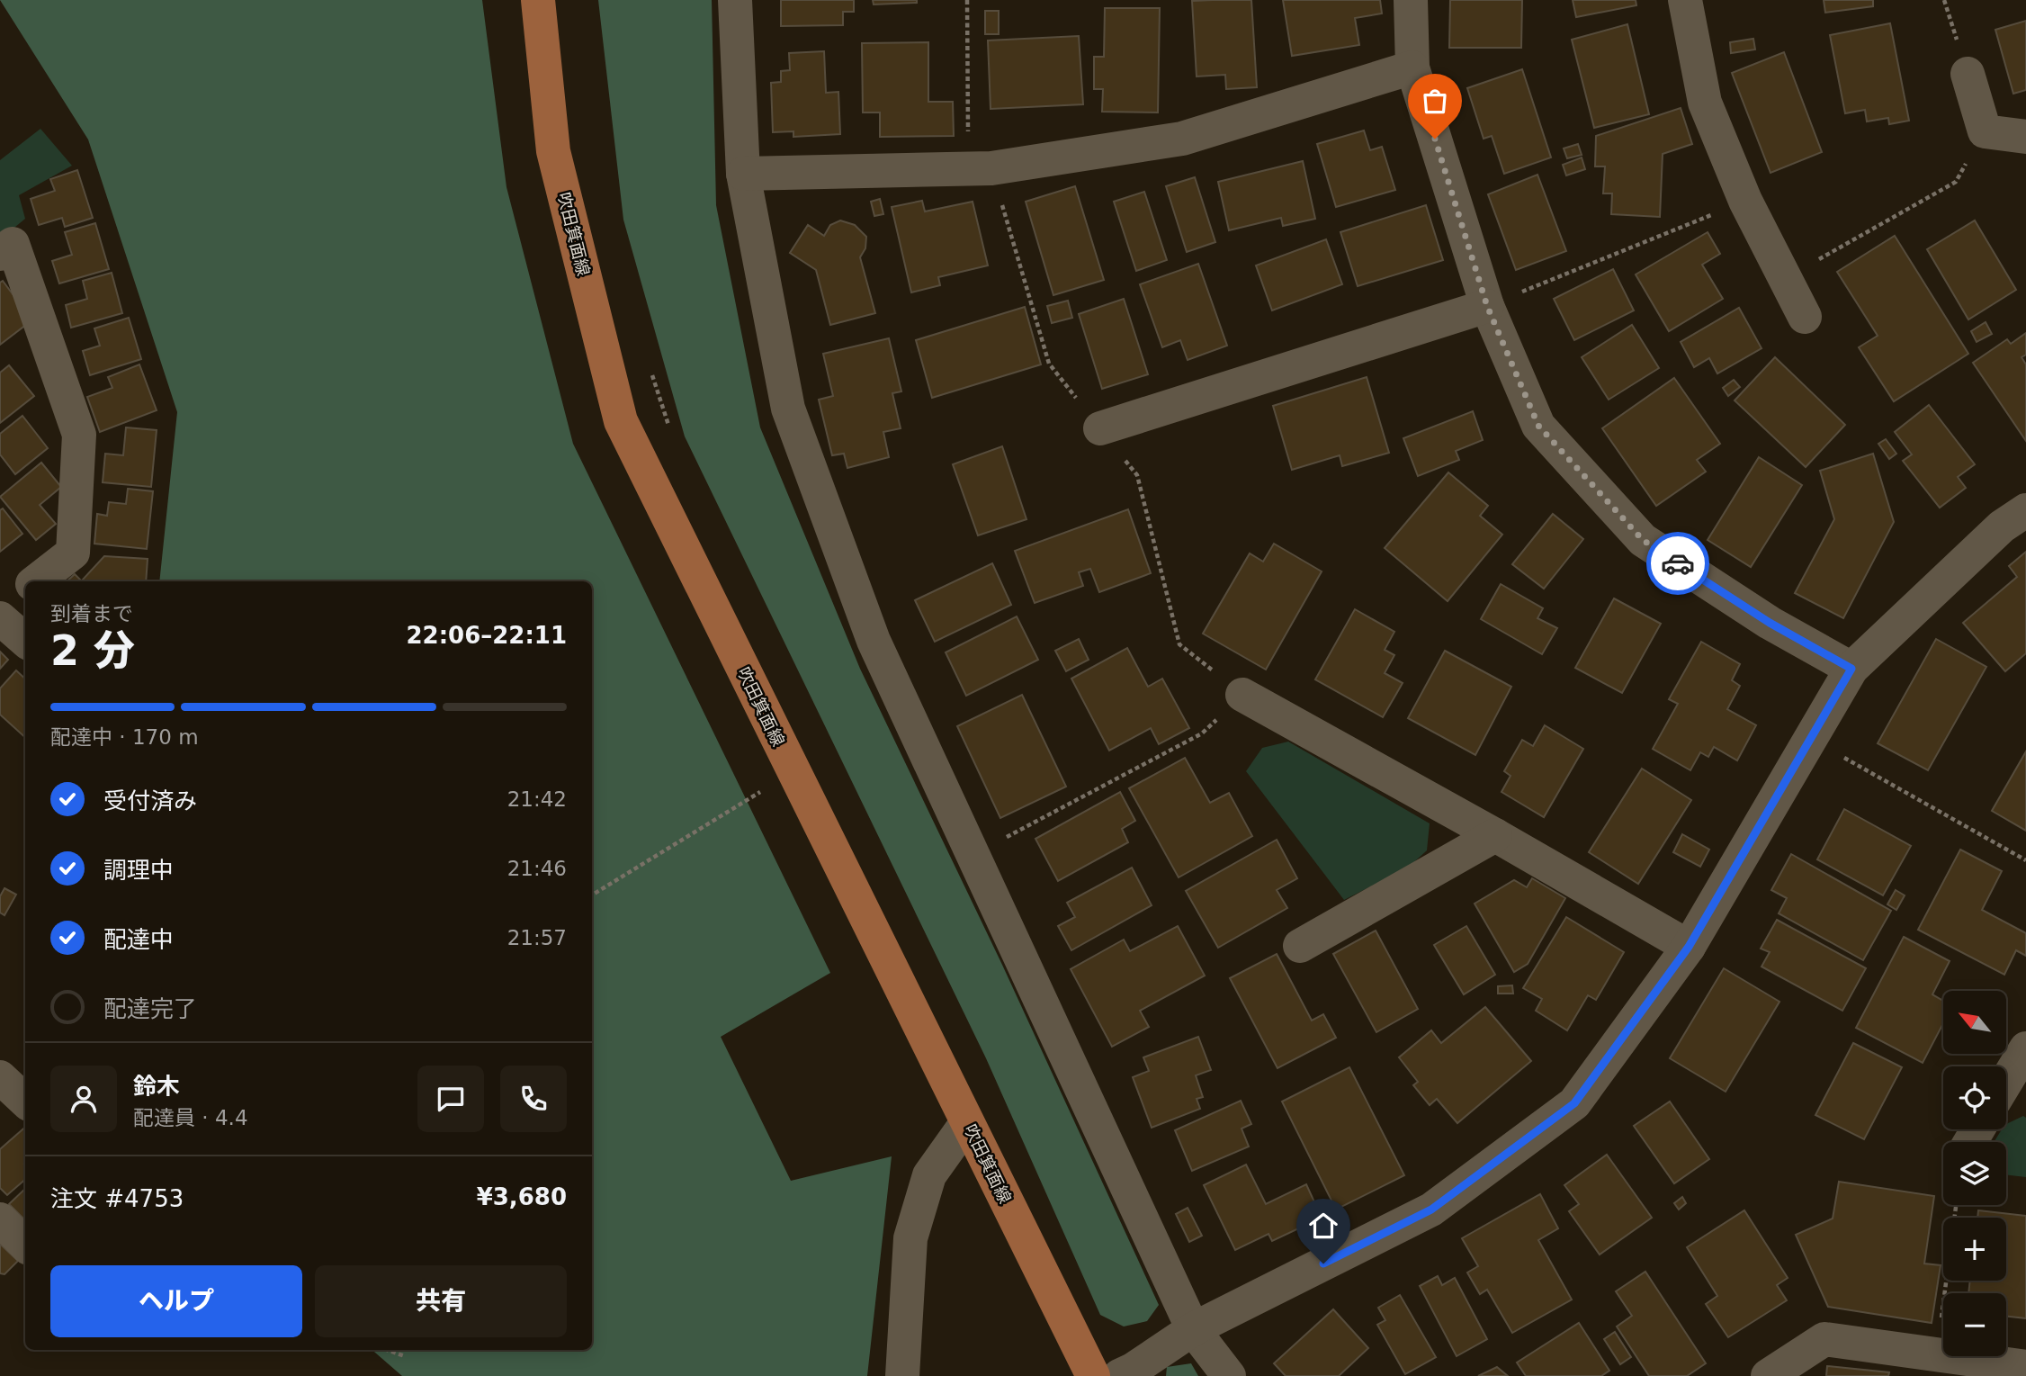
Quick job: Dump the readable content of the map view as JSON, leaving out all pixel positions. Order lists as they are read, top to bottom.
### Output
{
  "streets": {
    "main road": ["吹田箕面線"]
  },
  "north": "top left",
  "page": {
    "heading": ["2 分", "到着まで", "22:06–22:11"],
    "panel": [
      "鈴木",
      "配達員 · 4.4",
      "注文 #4753",
      "¥3,680"
    ],
    "bar": "配達中 · 170 m",
    "list": [
      ["受付済み", "21:42"],
      ["調理中", "21:46"],
      ["配達中", "21:57"],
      "配達完了"
    ],
    "map_buttons": ["+", "−"],
    "buttons": ["ヘルプ", "共有"]
  }
}
